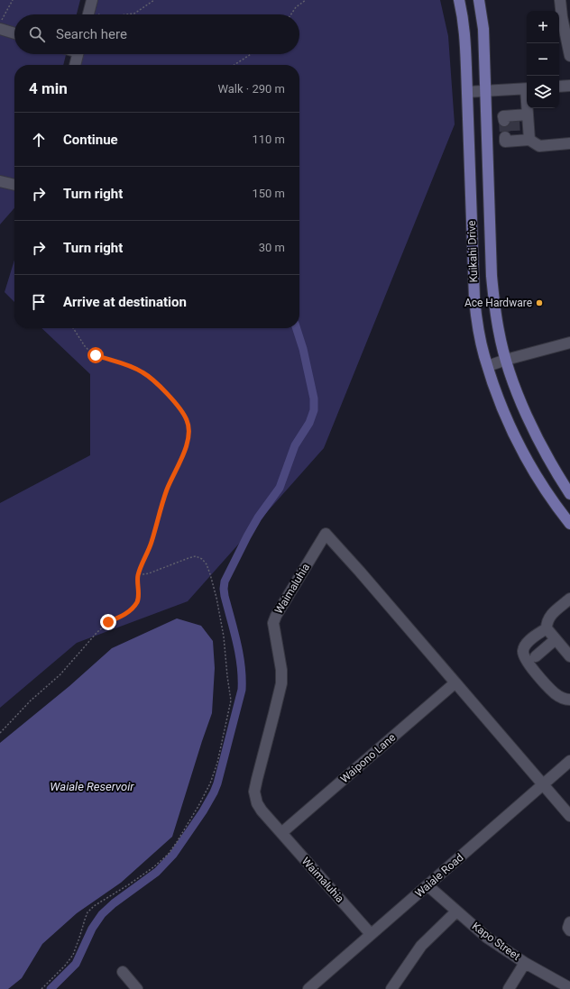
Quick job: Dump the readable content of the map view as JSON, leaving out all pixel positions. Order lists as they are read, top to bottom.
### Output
{
  "streets": {
    "main road": ["Kuikahi Drive"],
    "street": [
      "Waimaluhia",
      "Waipono Lane",
      "Waiale Road",
      "Kapo Street"
    ]
  },
  "crossings": [
    ["Waimaluhia", "Waipono Lane"],
    ["Waimaluhia", "Waiale Road"],
    ["Waiale Road", "Kapo Street"]
  ],
  "water": ["Waiale Reservoir"],
  "places": ["Ace Hardware"],
  "page": {
    "map_buttons": ["+", "−"],
    "search": "Search here",
    "heading": ["4 min", "Walk · 290 m"],
    "list": [
      ["Continue", "110 m"],
      ["Turn right", "150 m"],
      ["Turn right", "30 m"],
      "Arrive at destination"
    ]
  }
}
